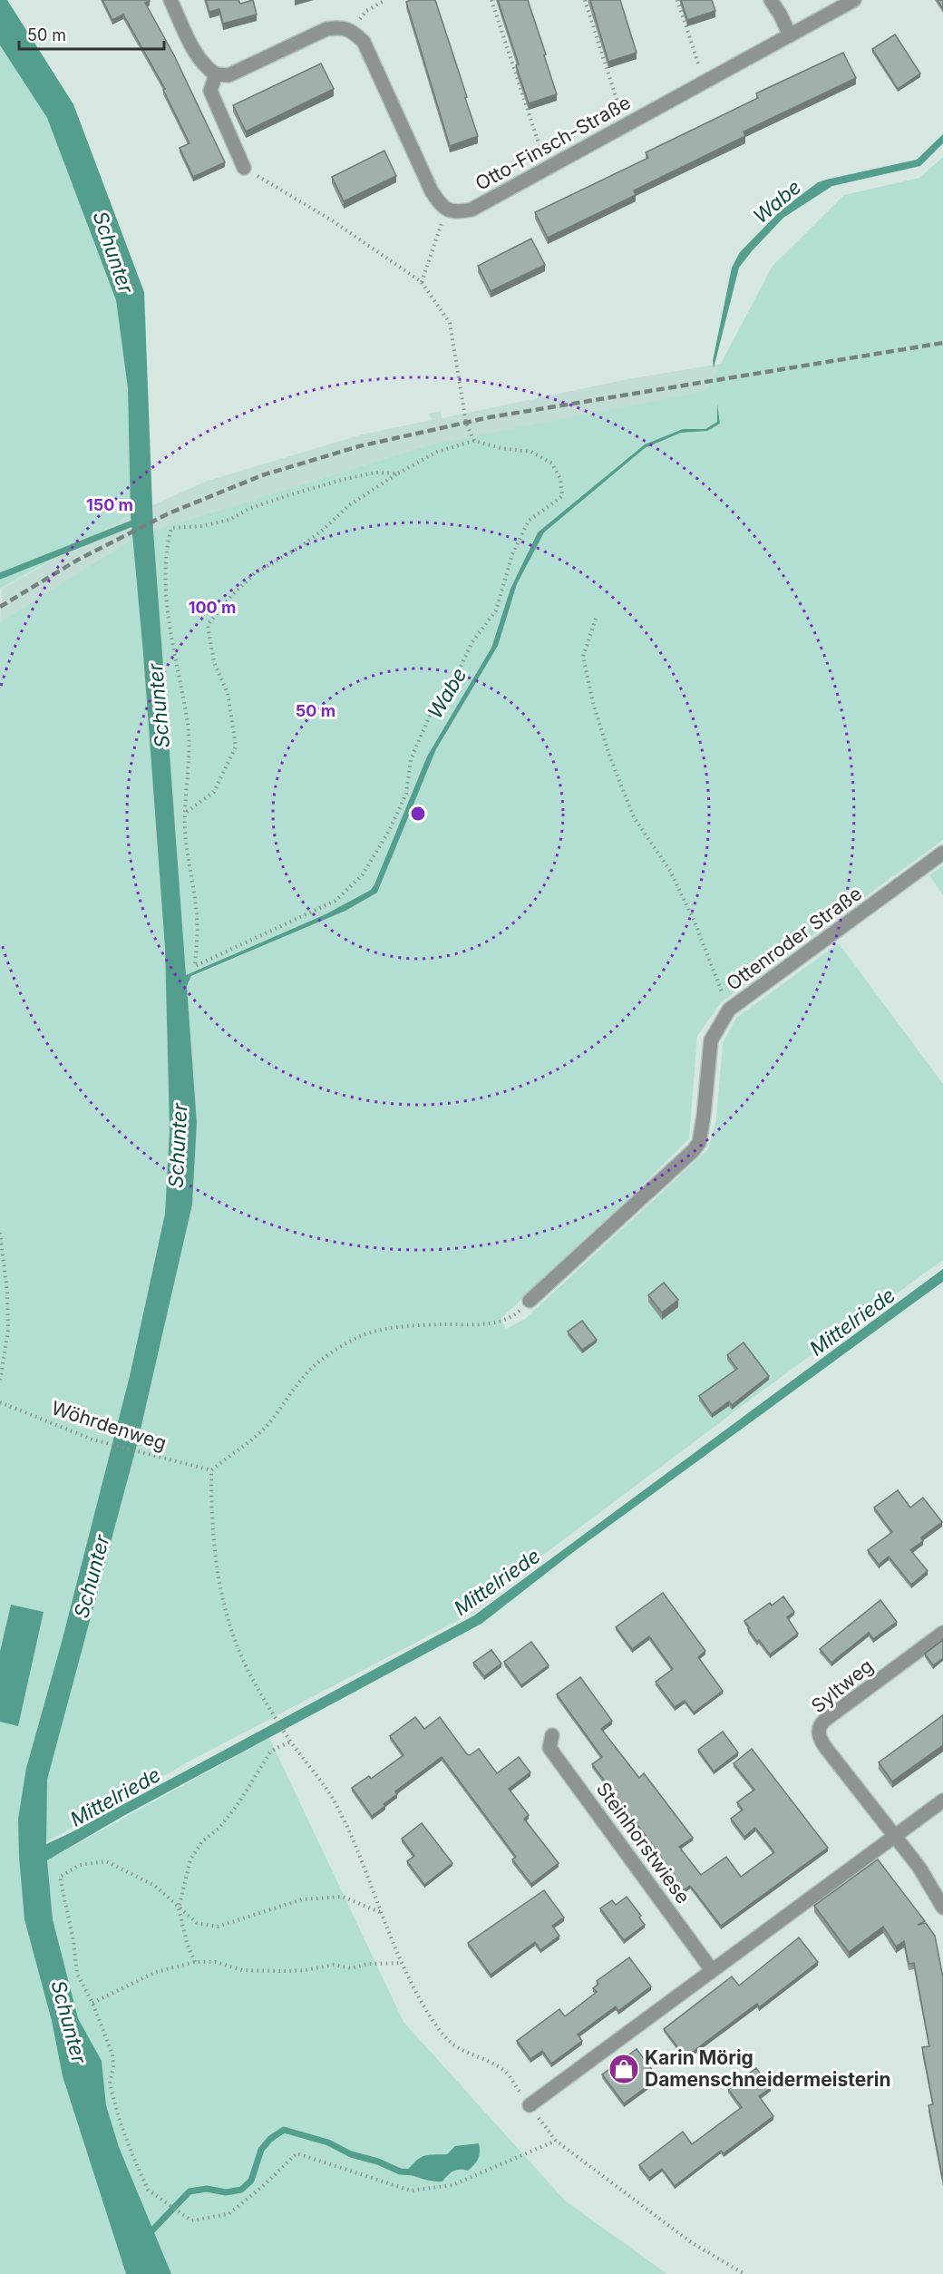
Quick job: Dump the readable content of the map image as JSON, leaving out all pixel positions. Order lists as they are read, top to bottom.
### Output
{
  "streets": {
    "street": [
      "Otto-Finsch-Straße",
      "Ottenroder Straße",
      "Syltweg",
      "Steinhorstwiese"
    ],
    "path": ["Wöhrdenweg"]
  },
  "water": ["Wabe", "Schunter", "Mittelriede"],
  "places": {
    "shop": ["Karin Mörig Damenschneidermeisterin"]
  },
  "scale_bar": "50 m",
  "rings": ["150 m", "100 m", "50 m"]
}
